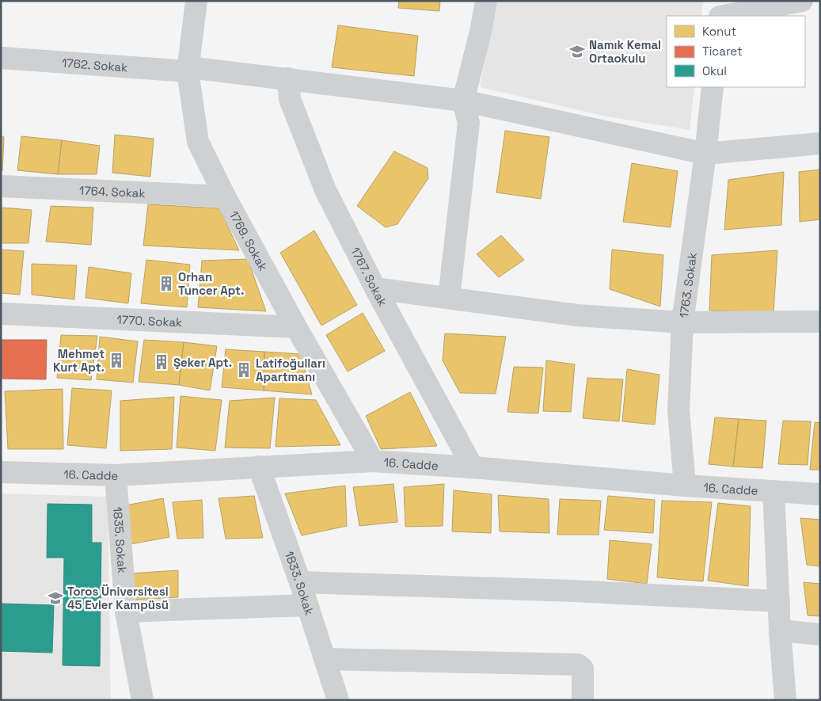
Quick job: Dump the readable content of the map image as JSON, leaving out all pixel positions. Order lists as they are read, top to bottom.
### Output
{
  "streets": {
    "street": [
      "1762. Sokak",
      "1764. Sokak",
      "1769. Sokak",
      "1767. Sokak",
      "1763. Sokak",
      "1770. Sokak",
      "16. Cadde",
      "1835. Sokak",
      "1833. Sokak"
    ]
  },
  "crossings": [
    ["1762. Sokak", "1769. Sokak"],
    ["1762. Sokak", "1767. Sokak"],
    ["1762. Sokak", "1763. Sokak"],
    ["1764. Sokak", "1769. Sokak"],
    ["1769. Sokak", "1770. Sokak"],
    ["1769. Sokak", "16. Cadde"],
    ["1767. Sokak", "16. Cadde"],
    ["1763. Sokak", "16. Cadde"],
    ["16. Cadde", "1835. Sokak"],
    ["16. Cadde", "1833. Sokak"]
  ],
  "places": {
    "school or university": ["Namık Kemal Ortaokulu", "Toros Üniversitesi 45 Evler Kampüsü"],
    "building": [
      "Orhan Tuncer Apt.",
      "Mehmet Kurt Apt.",
      "Şeker Apt.",
      "Latifoğulları Apartmanı"
    ]
  },
  "legend": ["Konut", "Ticaret", "Okul"]
}
